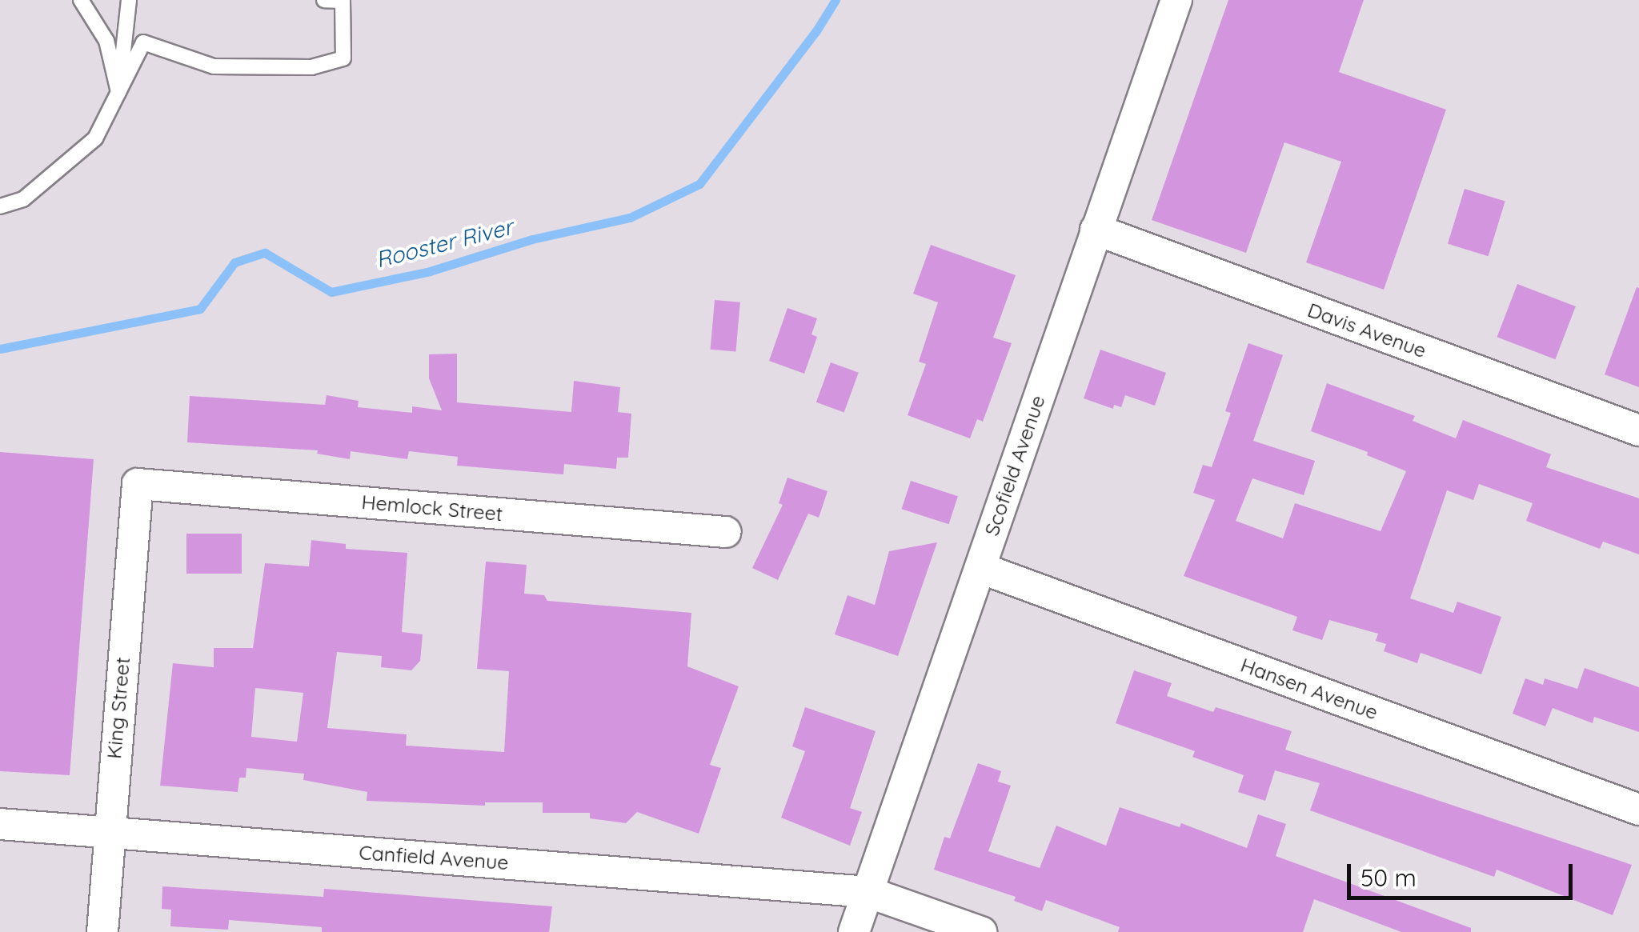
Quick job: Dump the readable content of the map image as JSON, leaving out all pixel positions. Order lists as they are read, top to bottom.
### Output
{
  "streets": {
    "street": [
      "Davis Avenue",
      "Scofield Avenue",
      "Hemlock Street",
      "Hansen Avenue",
      "King Street",
      "Canfield Avenue"
    ]
  },
  "crossings": [
    ["Davis Avenue", "Scofield Avenue"],
    ["Scofield Avenue", "Hansen Avenue"],
    ["Scofield Avenue", "Canfield Avenue"],
    ["Hemlock Street", "King Street"],
    ["King Street", "Canfield Avenue"]
  ],
  "water": ["Rooster River"],
  "scale_bar": "50 m"
}
